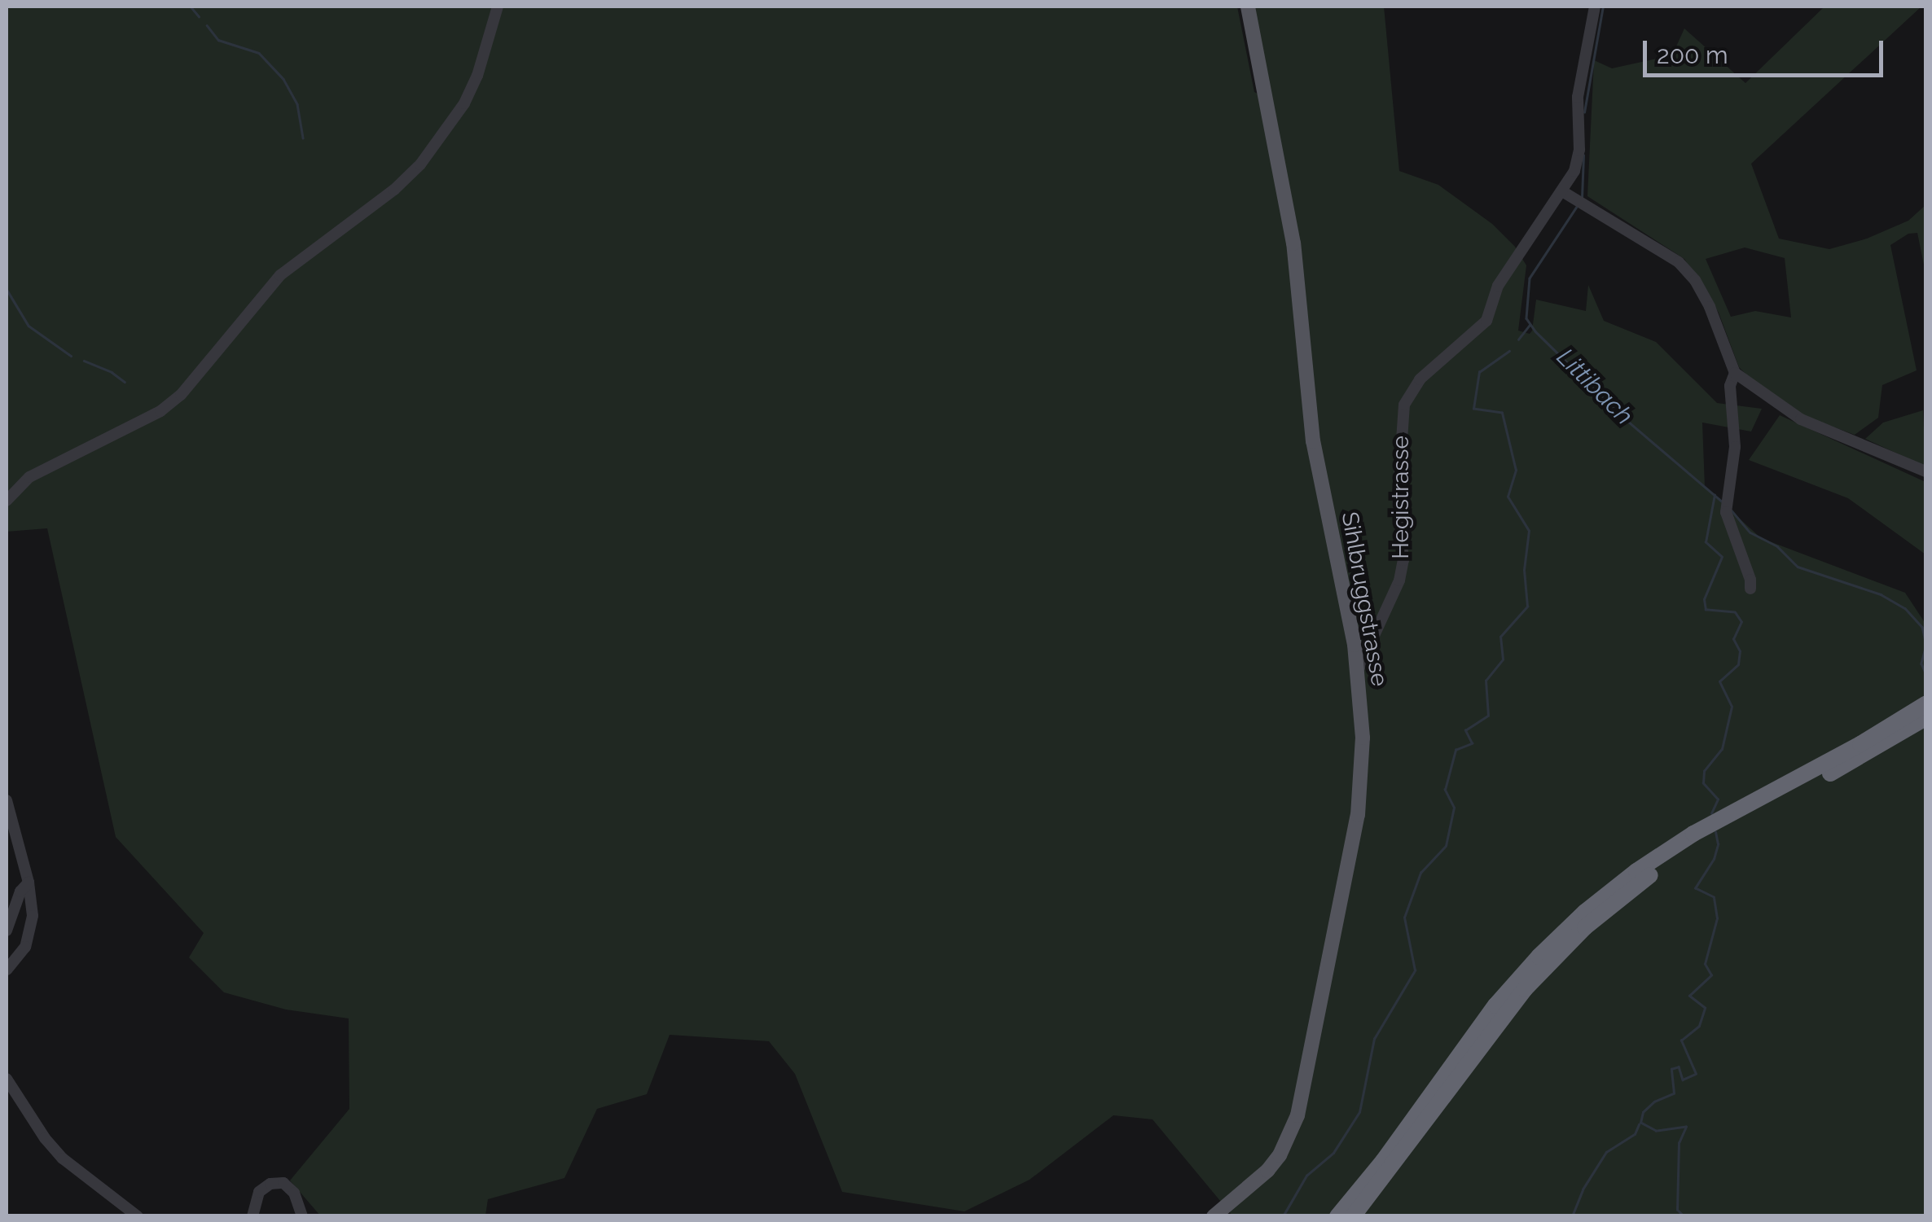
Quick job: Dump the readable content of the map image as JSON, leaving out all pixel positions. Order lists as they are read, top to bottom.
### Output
{
  "streets": {
    "main road": ["Sihlbruggstrasse"],
    "street": ["Hegistrasse"]
  },
  "crossings": [
    ["Hegistrasse", "Sihlbruggstrasse"]
  ],
  "water": ["Littibach"],
  "scale_bar": "200 m"
}
